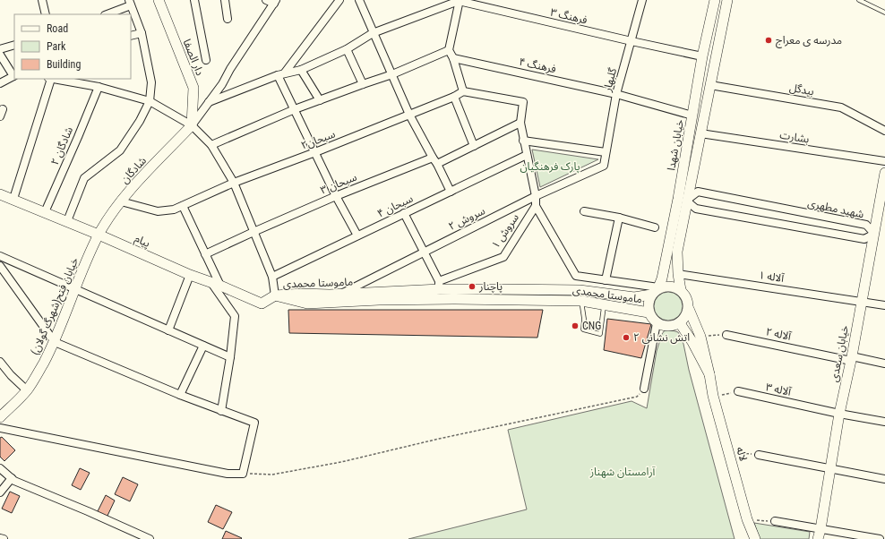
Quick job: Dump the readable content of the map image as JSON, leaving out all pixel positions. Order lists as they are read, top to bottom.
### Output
{
  "streets": {
    "main road": [
      "دار الصفا",
      "خیابان شهدا",
      "شادگان",
      "پیام",
      "ماموستا محمدی",
      "خیابان فتح(شهرگ گولان)",
      "خیابان سعدی",
      "لاله"
    ],
    "street": [
      "فرهنگ ۳",
      "فرهنگ ۴",
      "گلبهار",
      "بیدگل",
      "بشارت",
      "سبحان۲",
      "شادگان ۲",
      "سبحان ۳",
      "سبحان ۴",
      "شهید مطهری",
      "سروش ۲",
      "سروش ۱",
      "آلاله ۱",
      "آلاله ۲",
      "آلاله ۳"
    ]
  },
  "crossings": [
    ["فرهنگ ۳", "گلبهار"],
    ["فرهنگ ۳", "خیابان شهدا"],
    ["دار الصفا", "شادگان"],
    ["فرهنگ ۴", "گلبهار"],
    ["فرهنگ ۴", "خیابان شهدا"],
    ["گلبهار", "سروش ۲"],
    ["بیدگل", "خیابان شهدا"],
    ["بشارت", "خیابان شهدا"],
    ["سبحان۲", "شادگان"],
    ["خیابان شهدا", "شهید مطهری"],
    ["خیابان شهدا", "آلاله ۱"],
    ["خیابان شهدا", "ماموستا محمدی"],
    ["شادگان ۲", "پیام"],
    ["شادگان", "پیام"],
    ["شادگان", "خیابان فتح(شهرگ گولان)"],
    ["شهید مطهری", "خیابان سعدی"],
    ["سروش ۲", "ماموستا محمدی"],
    ["سروش ۱", "ماموستا محمدی"],
    ["پیام", "ماموستا محمدی"],
    ["پیام", "خیابان فتح(شهرگ گولان)"],
    ["آلاله ۱", "خیابان سعدی"],
    ["آلاله ۲", "خیابان سعدی"],
    ["خیابان سعدی", "آلاله ۳"]
  ],
  "parks": ["پارک فرهنگیان", "آرامستان شهناز"],
  "places": [
    "مدرسه ی معراج",
    "پاچنار",
    "CNG",
    "اتش نشانی ۲"
  ],
  "legend": ["Road", "Park", "Building"]
}
